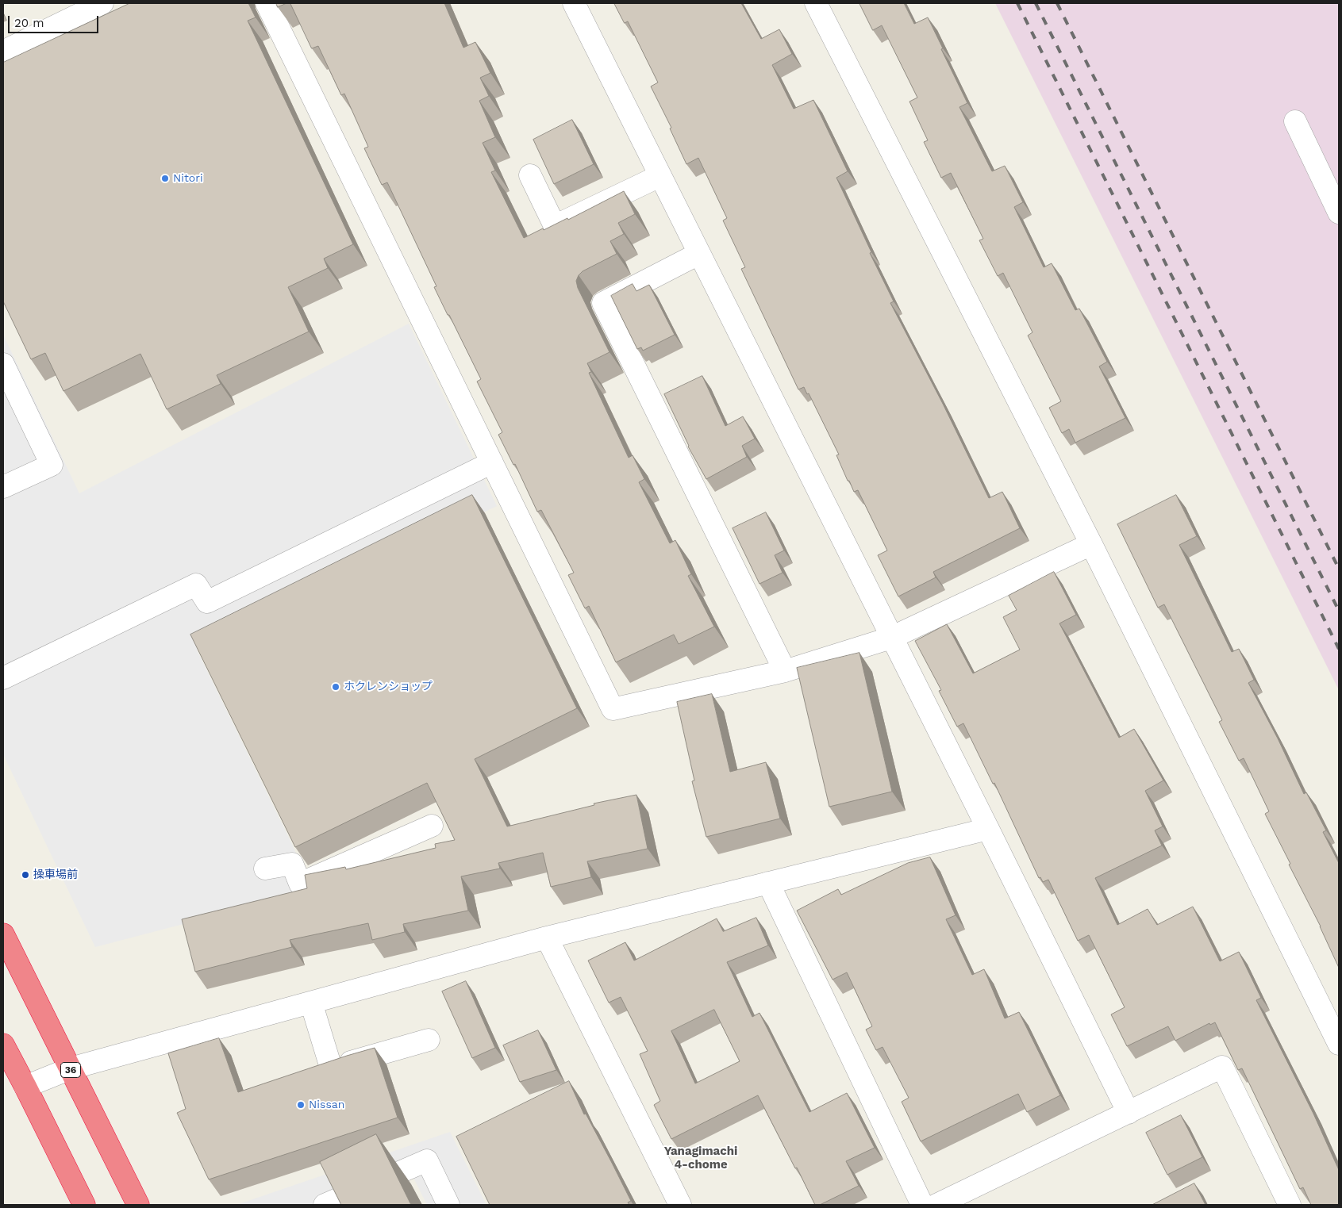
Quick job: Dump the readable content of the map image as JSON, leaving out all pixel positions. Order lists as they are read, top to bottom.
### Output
{
  "streets": {
    "highway": ["36"]
  },
  "districts": ["Yanagimachi 4-chome"],
  "places": [
    "Nitori",
    "ホクレンショップ",
    "操車場前",
    "Nissan"
  ],
  "scale_bar": "20 m"
}
